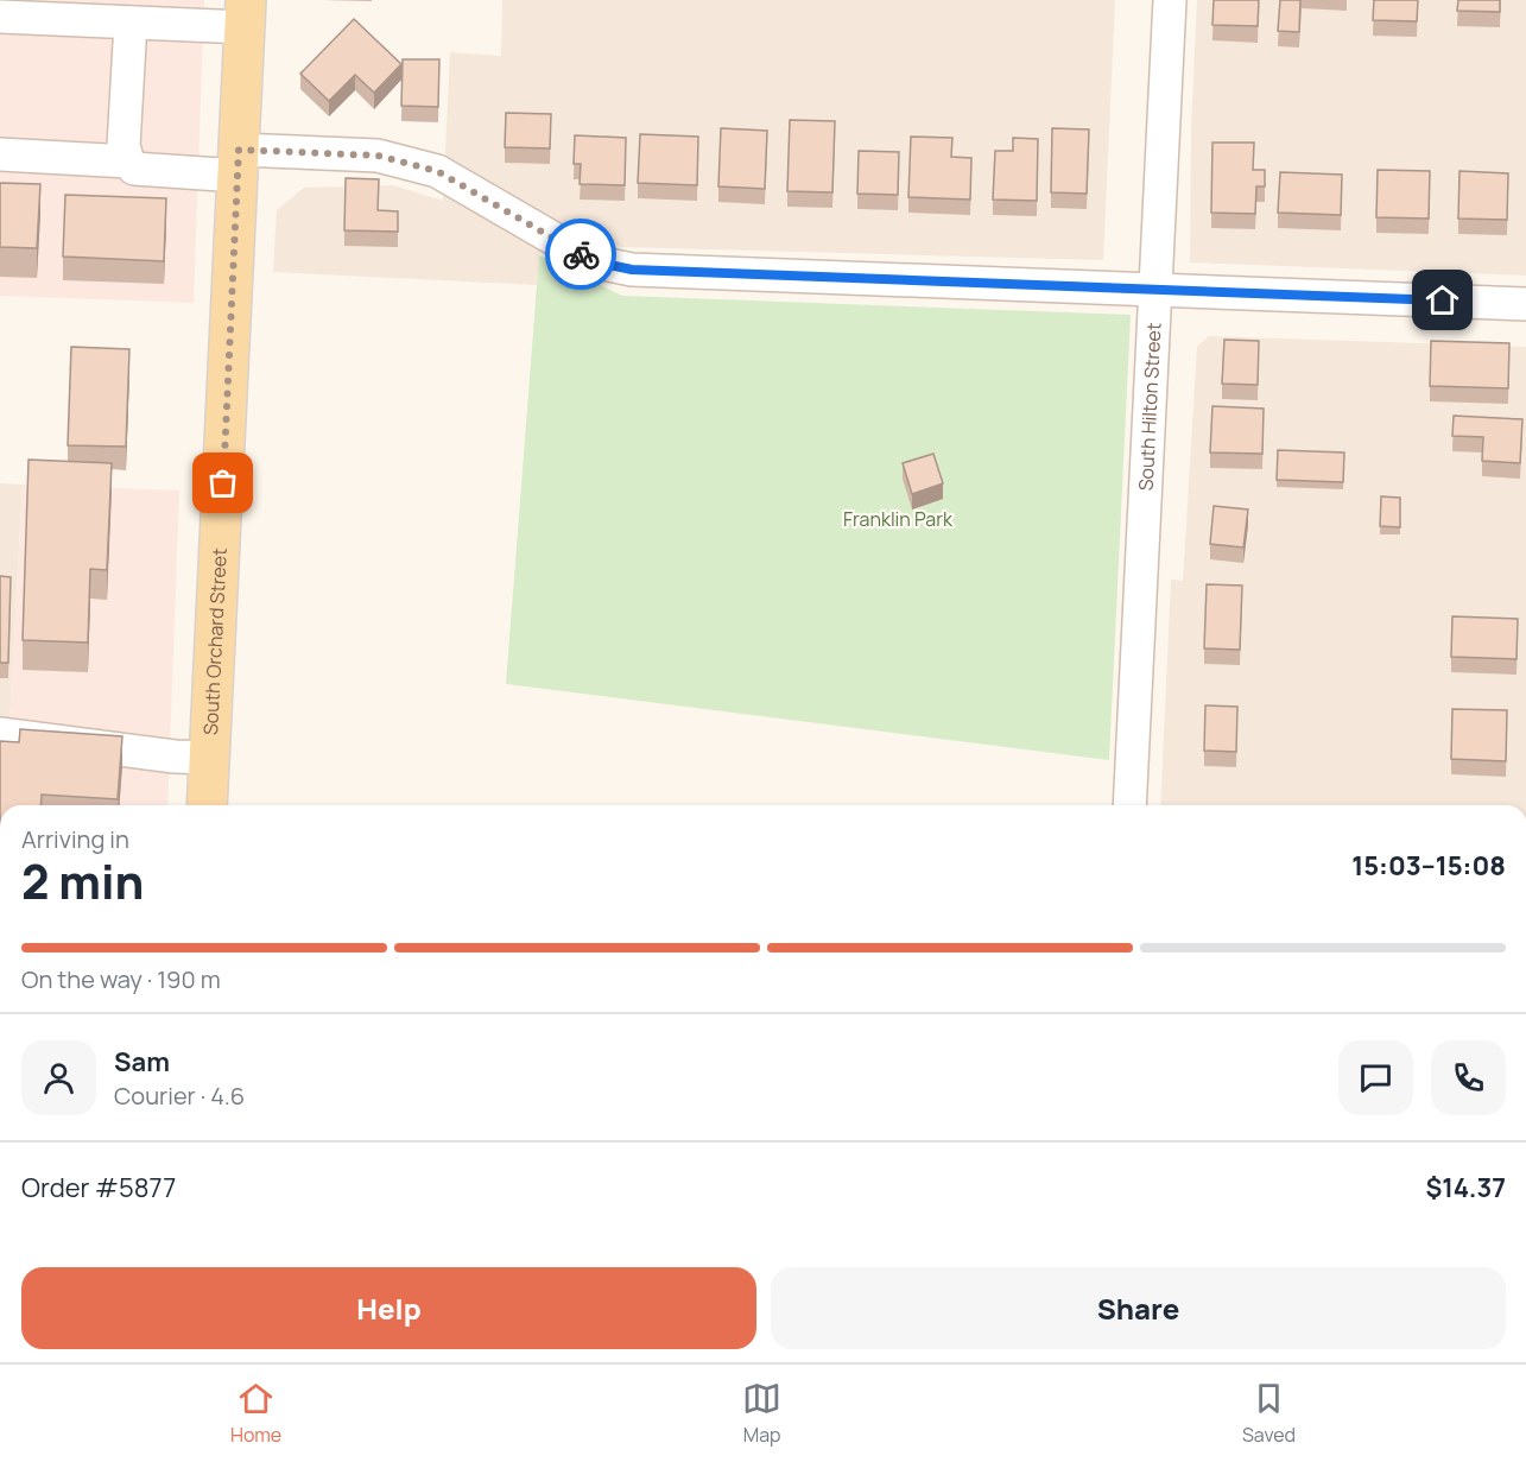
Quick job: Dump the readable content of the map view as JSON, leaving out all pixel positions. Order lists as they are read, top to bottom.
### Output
{
  "streets": {
    "main road": ["South Orchard Street"],
    "street": ["South Hilton Street"]
  },
  "parks": ["Franklin Park"],
  "page": {
    "heading": ["2 min", "Arriving in", "15:03–15:08"],
    "panel": [
      "Sam",
      "Courier · 4.6",
      "Order #5877",
      "$14.37"
    ],
    "bar": "On the way · 190 m",
    "buttons": ["Help", "Share"],
    "tabs": ["Home", "Map", "Saved"]
  }
}
